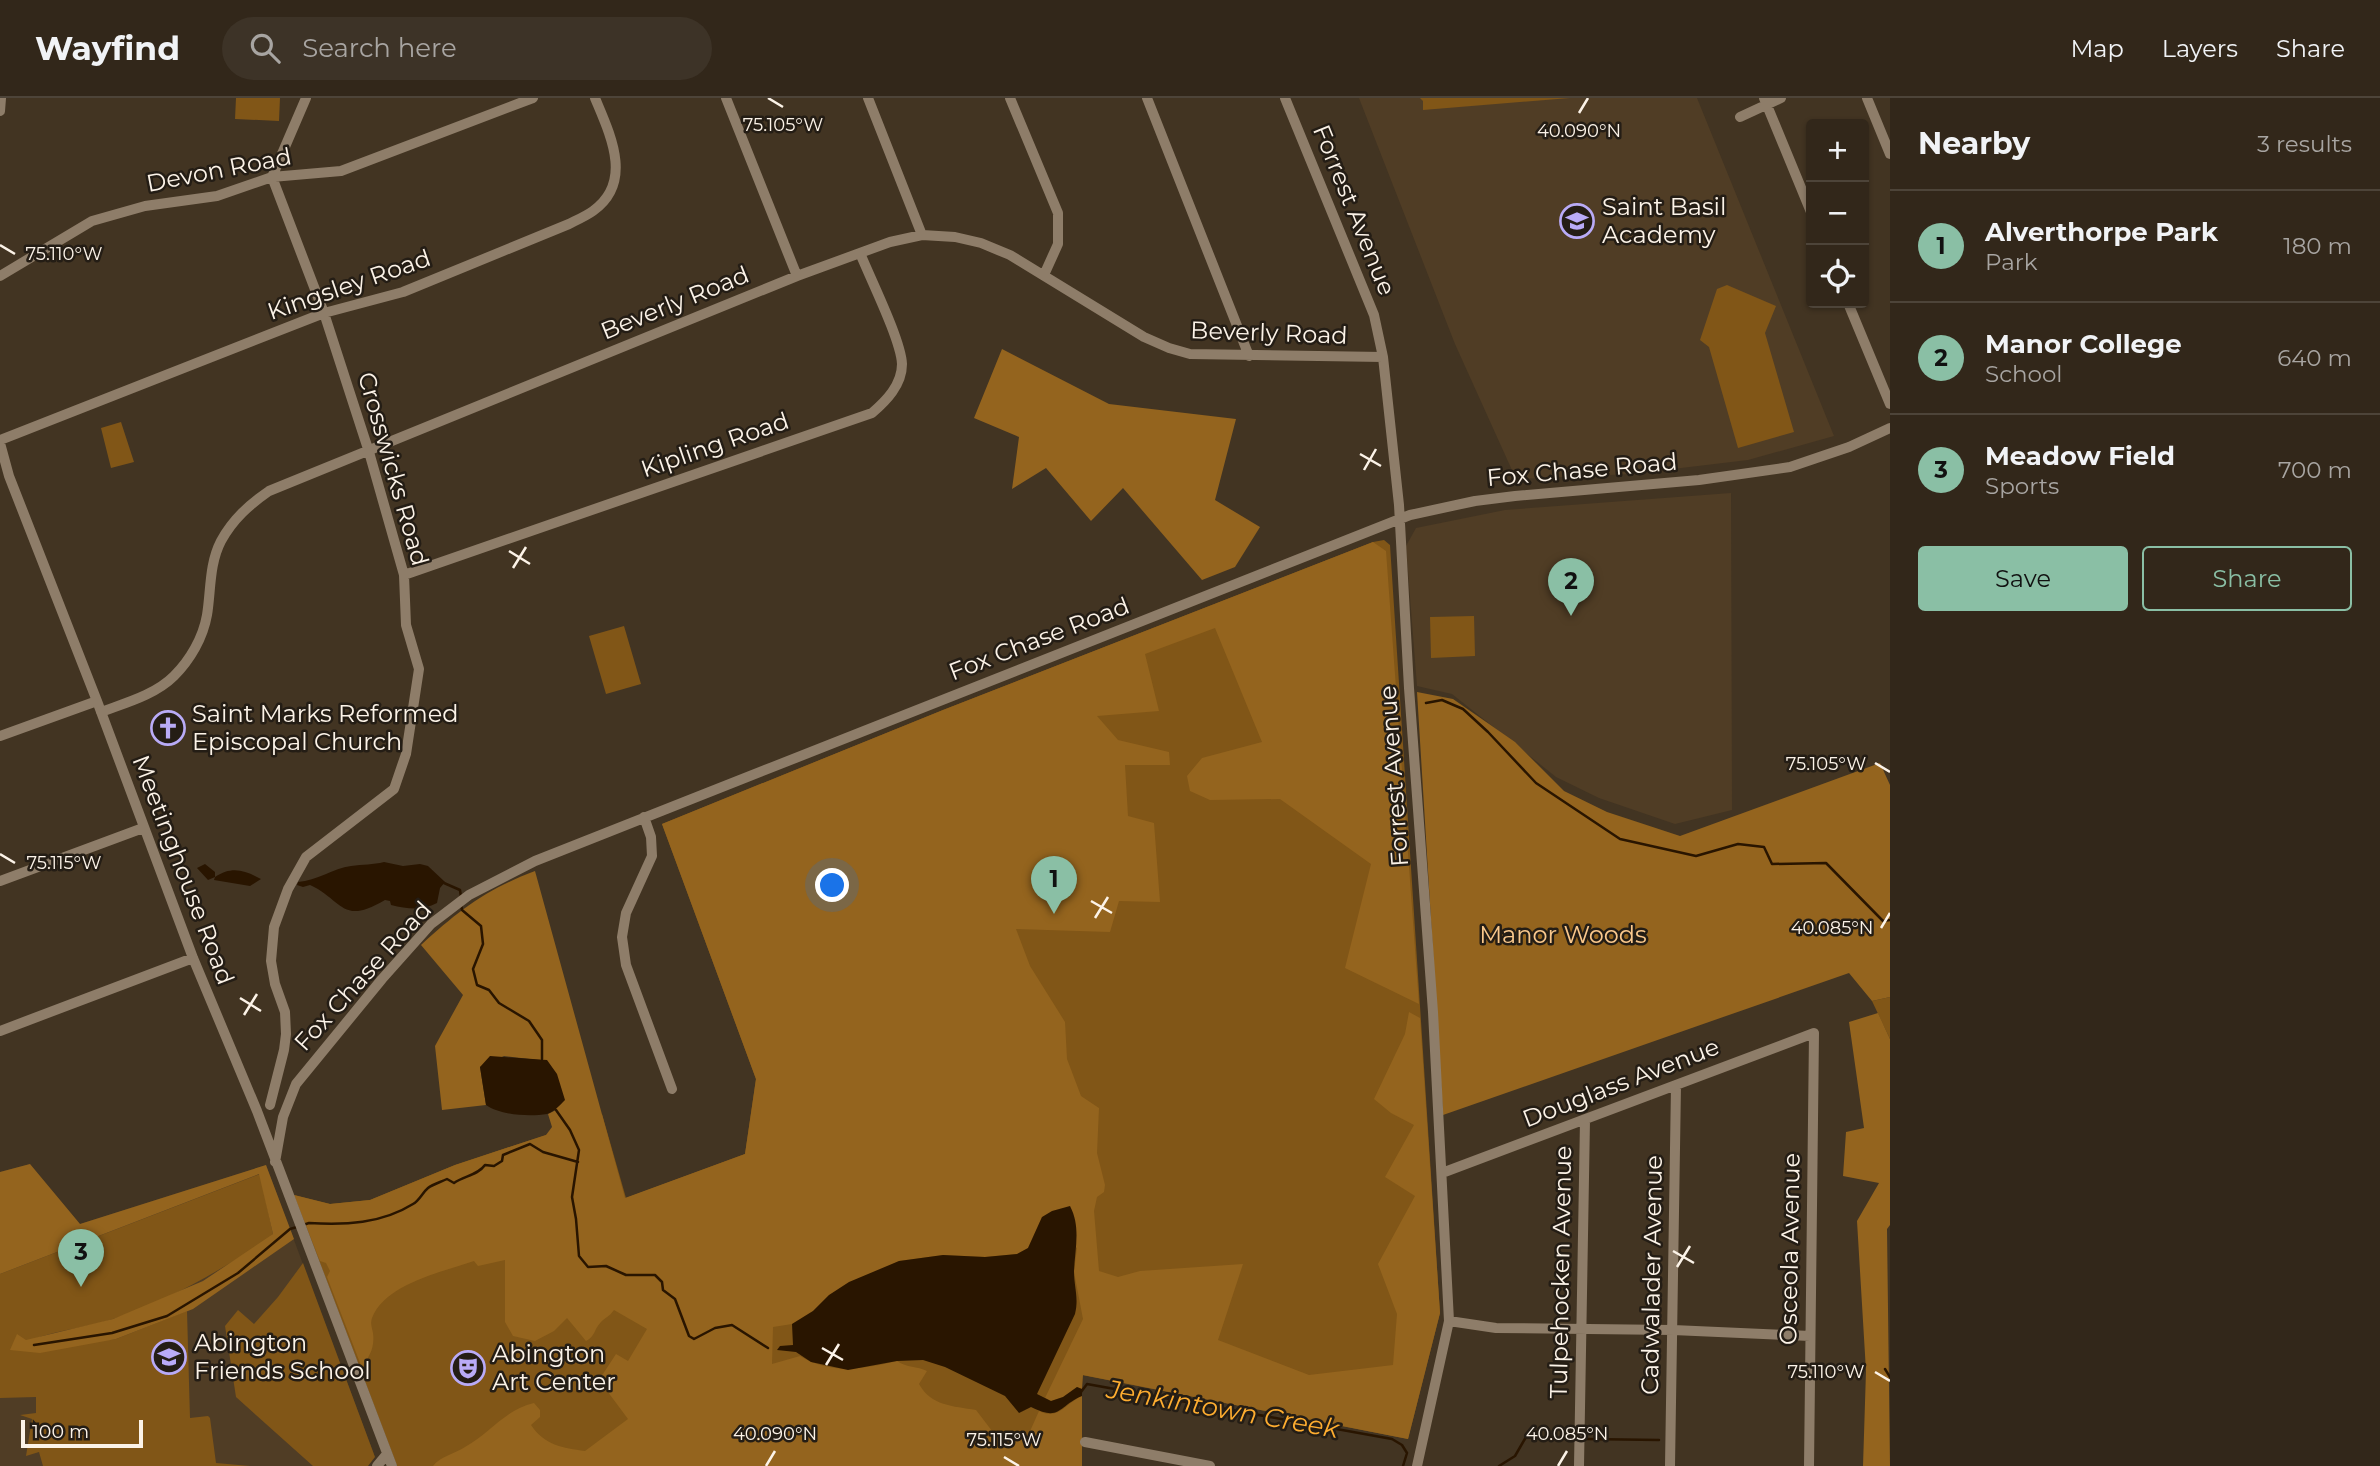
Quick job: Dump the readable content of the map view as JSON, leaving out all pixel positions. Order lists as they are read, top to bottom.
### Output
{
  "streets": {
    "street": [
      "Devon Road",
      "Forrest Avenue",
      "Kingsley Road",
      "Beverly Road",
      "Kipling Road",
      "Crosswicks Road",
      "Fox Chase Road",
      "Meetinghouse Road",
      "Douglass Avenue",
      "Osceola Avenue",
      "Tulpehocken Avenue",
      "Cadwalader Avenue"
    ]
  },
  "crossings": [
    ["Devon Road", "Crosswicks Road"],
    ["Forrest Avenue", "Beverly Road"],
    ["Forrest Avenue", "Fox Chase Road"],
    ["Forrest Avenue", "Douglass Avenue"],
    ["Kingsley Road", "Crosswicks Road"],
    ["Kingsley Road", "Meetinghouse Road"],
    ["Beverly Road", "Kipling Road"],
    ["Beverly Road", "Crosswicks Road"],
    ["Beverly Road", "Meetinghouse Road"],
    ["Kipling Road", "Crosswicks Road"],
    ["Crosswicks Road", "Fox Chase Road"],
    ["Fox Chase Road", "Meetinghouse Road"],
    ["Douglass Avenue", "Osceola Avenue"],
    ["Douglass Avenue", "Tulpehocken Avenue"],
    ["Douglass Avenue", "Cadwalader Avenue"]
  ],
  "water": ["Jenkintown Creek"],
  "parks": ["Manor Woods"],
  "places": {
    "school or university": ["Saint Basil Academy", "Abington Friends School"],
    "church": ["Saint Marks Reformed Episcopal Church"],
    "theatre": ["Abington Art Center"]
  },
  "scale_bar": "100 m",
  "page": {
    "header": "Wayfind",
    "search": "Search here",
    "nav": ["Map", "Layers", "Share"],
    "heading": ["Nearby", "3 results"],
    "map_buttons": ["+", "−"],
    "list": [
      {
        "mark": "1",
        "name": "Alverthorpe Park",
        "note": "Park",
        "value": "180 m"
      },
      {
        "mark": "2",
        "name": "Manor College",
        "note": "School",
        "value": "640 m"
      },
      {
        "mark": "3",
        "name": "Meadow Field",
        "note": "Sports",
        "value": "700 m"
      }
    ],
    "buttons": ["Save", "Share"],
    "pins": ["2", "1", "3"],
    "scale": "100 m"
  },
  "coordinates": [
    "75.105°W",
    "40.090°N",
    "75.110°W",
    "75.115°W",
    "40.085°N"
  ]
}
